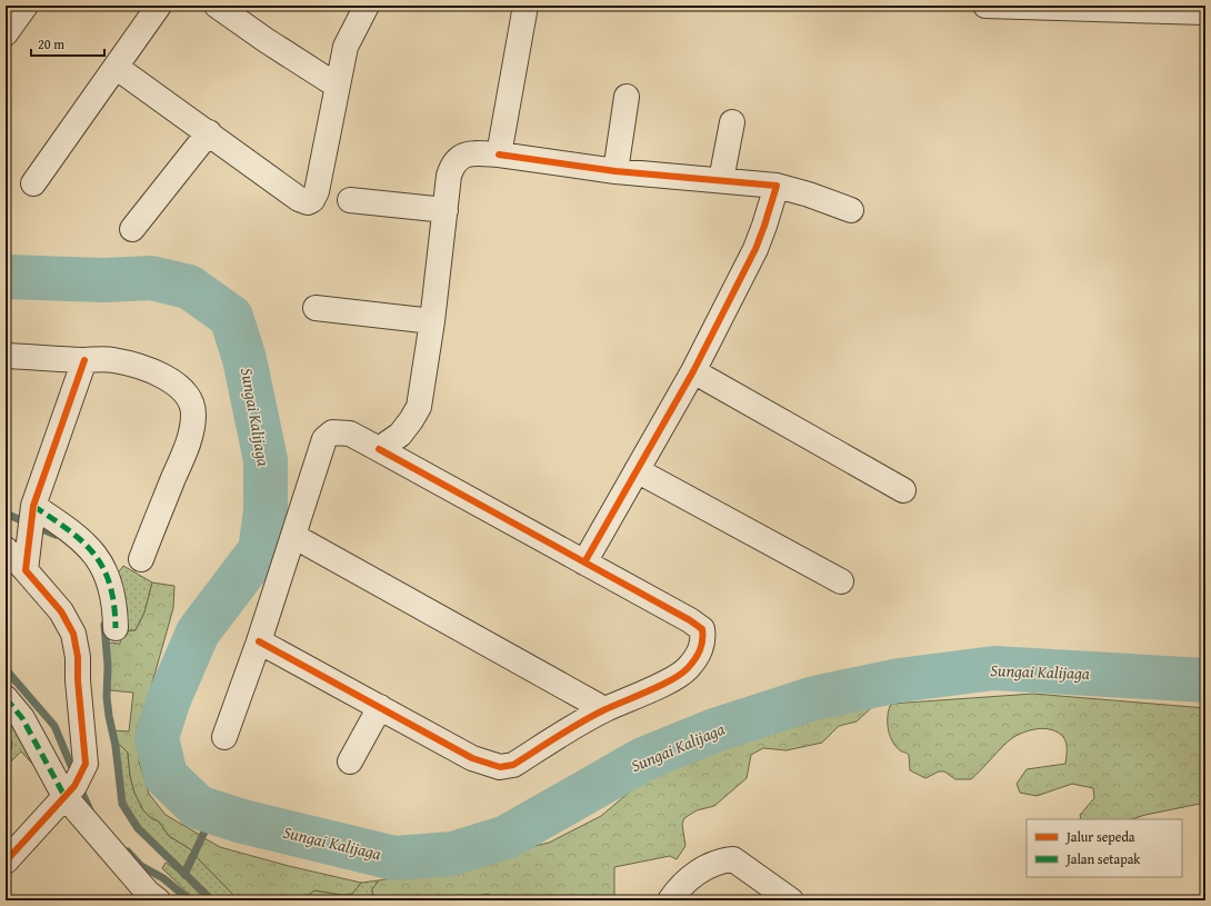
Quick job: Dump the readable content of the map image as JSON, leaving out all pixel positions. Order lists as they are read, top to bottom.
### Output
{
  "water": ["Sungai Kalijaga"],
  "legend": ["Jalur sepeda", "Jalan setapak"],
  "scale_bar": "20 m"
}
